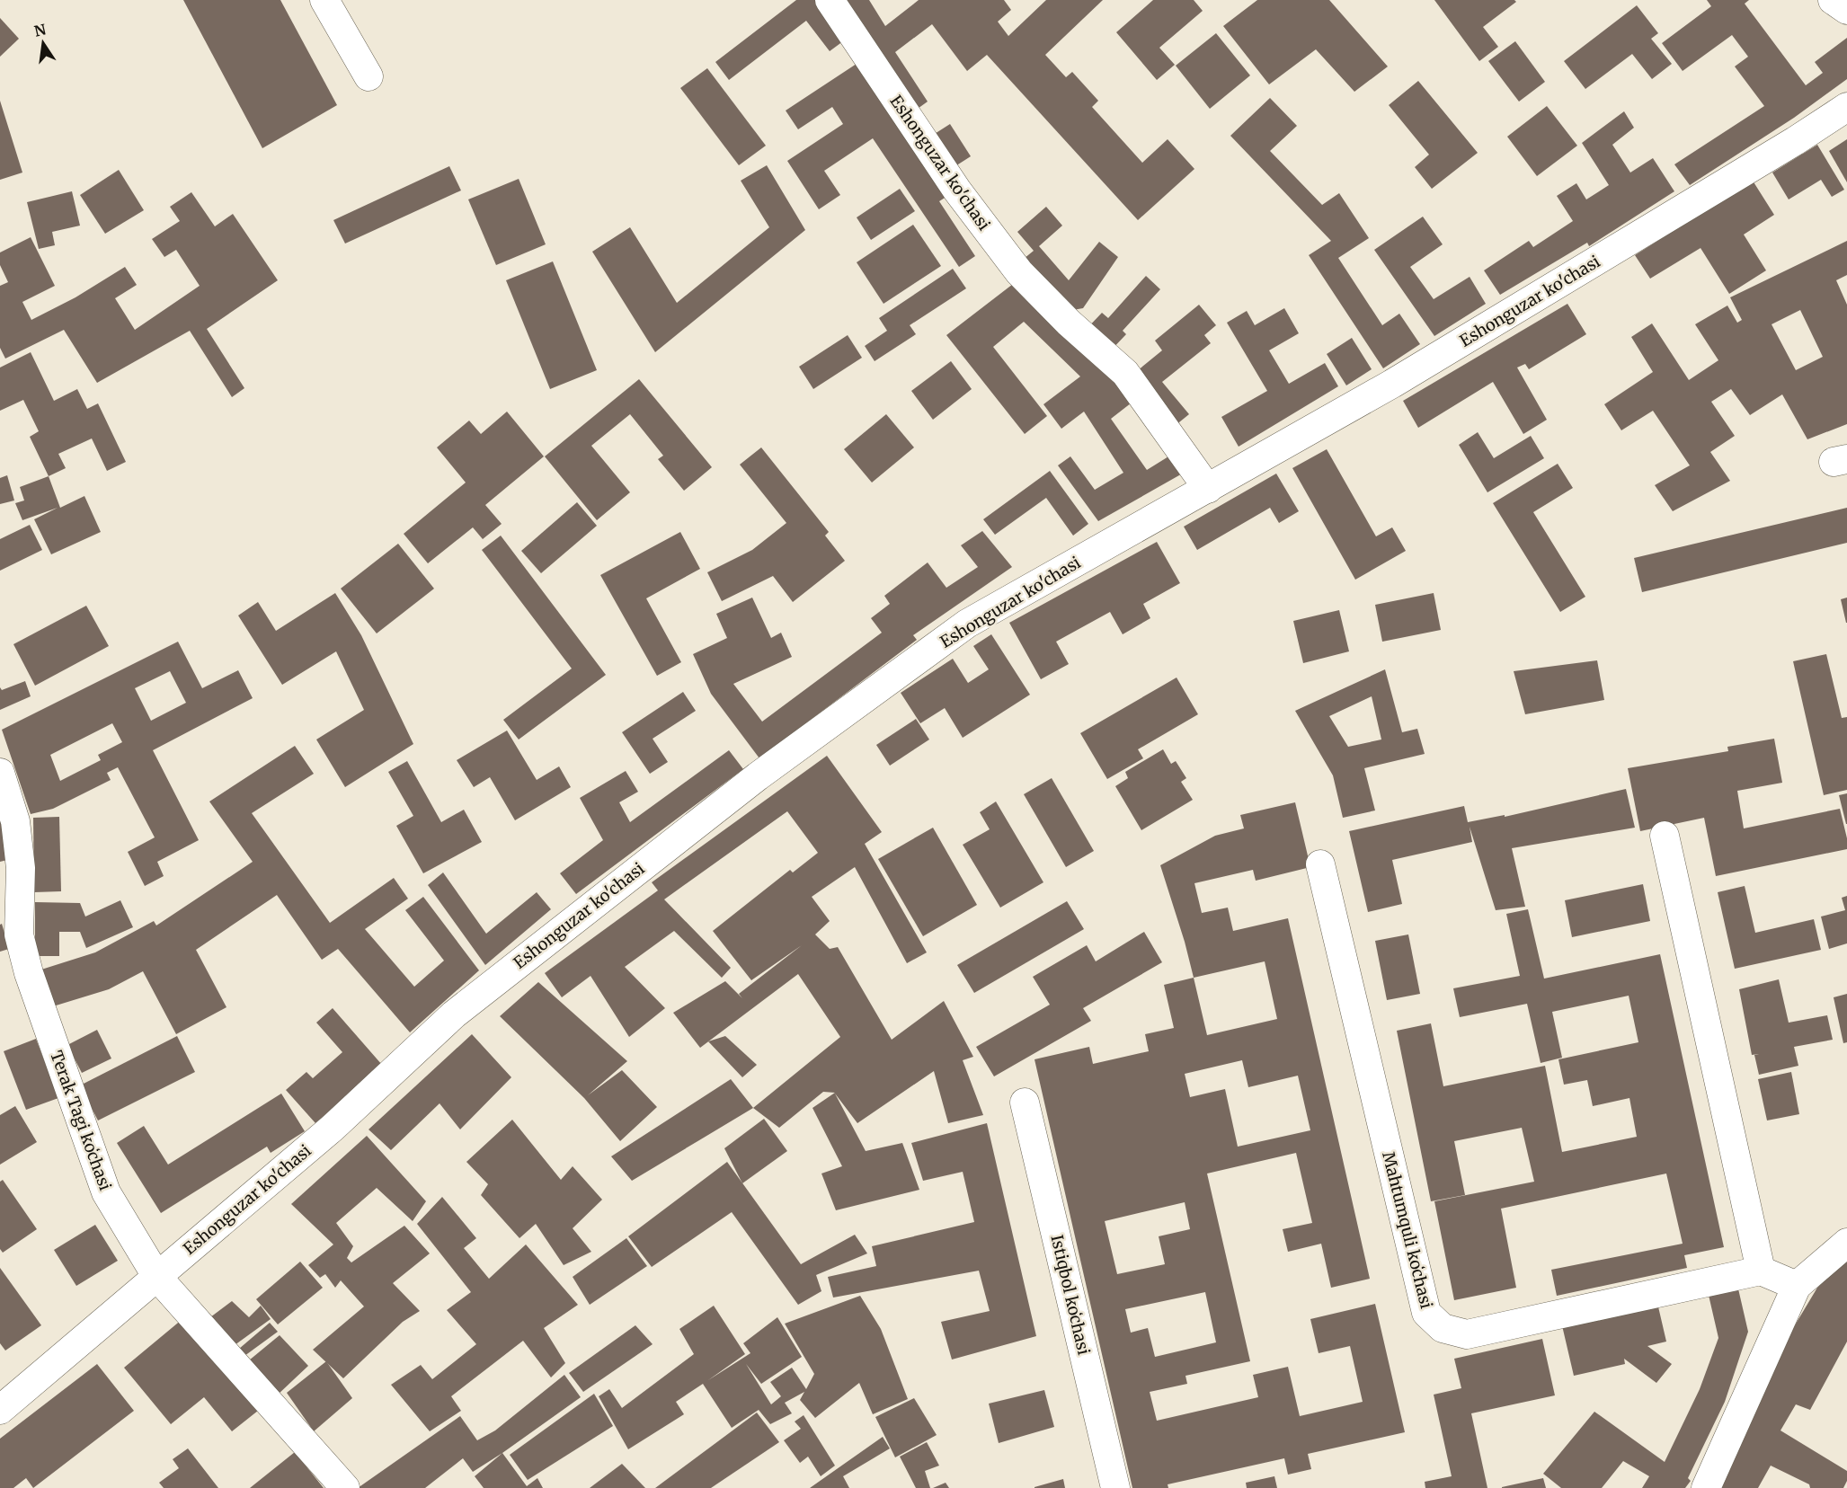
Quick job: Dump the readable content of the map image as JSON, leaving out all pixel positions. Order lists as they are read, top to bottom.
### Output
{
  "streets": {
    "street": [
      "Eshonguzar ko'chasi",
      "Terak Tagi koʻchasi",
      "Mahtumquli koʻchasi",
      "Istiqbol koʻchasi"
    ]
  },
  "crossings": [
    ["Eshonguzar ko'chasi", "Terak Tagi koʻchasi"]
  ],
  "north": "top"
}
